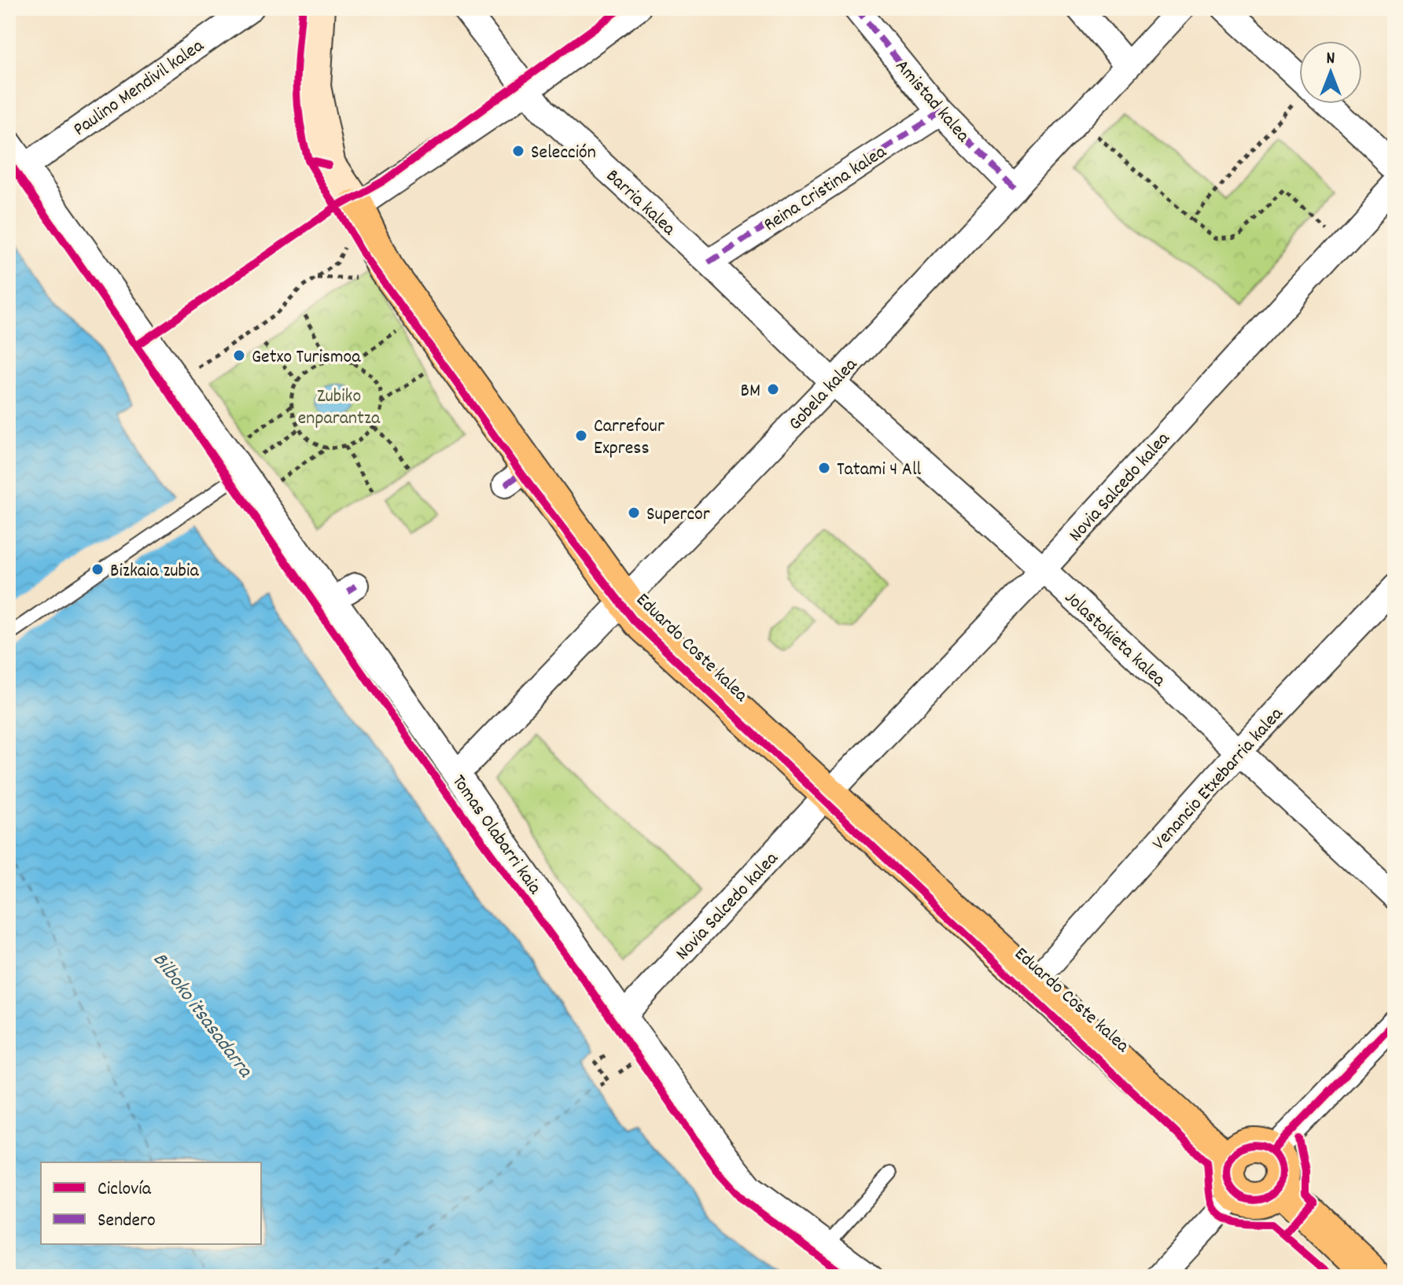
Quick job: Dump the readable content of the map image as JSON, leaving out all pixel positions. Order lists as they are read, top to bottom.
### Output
{
  "streets": {
    "main road": ["Eduardo Coste kalea"],
    "street": [
      "Paulino Mendivil kalea",
      "Amistad kalea",
      "Reina Cristina kalea",
      "Barria kalea",
      "Gobela kalea",
      "Novia Salcedo kalea",
      "Jolastokieta kalea",
      "Venancio Etxebarria kalea",
      "Tomas Olabarri kaia"
    ]
  },
  "crossings": [
    ["Paulino Mendivil kalea", "Tomas Olabarri kaia"],
    ["Amistad kalea", "Reina Cristina kalea"],
    ["Amistad kalea", "Gobela kalea"],
    ["Reina Cristina kalea", "Barria kalea"],
    ["Barria kalea", "Gobela kalea"],
    ["Barria kalea", "Jolastokieta kalea"],
    ["Gobela kalea", "Jolastokieta kalea"],
    ["Gobela kalea", "Eduardo Coste kalea"],
    ["Gobela kalea", "Tomas Olabarri kaia"],
    ["Novia Salcedo kalea", "Jolastokieta kalea"],
    ["Novia Salcedo kalea", "Eduardo Coste kalea"],
    ["Novia Salcedo kalea", "Tomas Olabarri kaia"],
    ["Jolastokieta kalea", "Venancio Etxebarria kalea"],
    ["Eduardo Coste kalea", "Venancio Etxebarria kalea"]
  ],
  "water": ["Bilboko itsasadarra"],
  "parks": ["Zubiko enparantza"],
  "places": [
    "Selección",
    "Getxo Turismoa",
    "BM",
    "Carrefour Express",
    "Tatami 4 All",
    "Supercor",
    "Bizkaia zubia"
  ],
  "legend": ["Ciclovía", "Sendero"],
  "north": "top"
}
